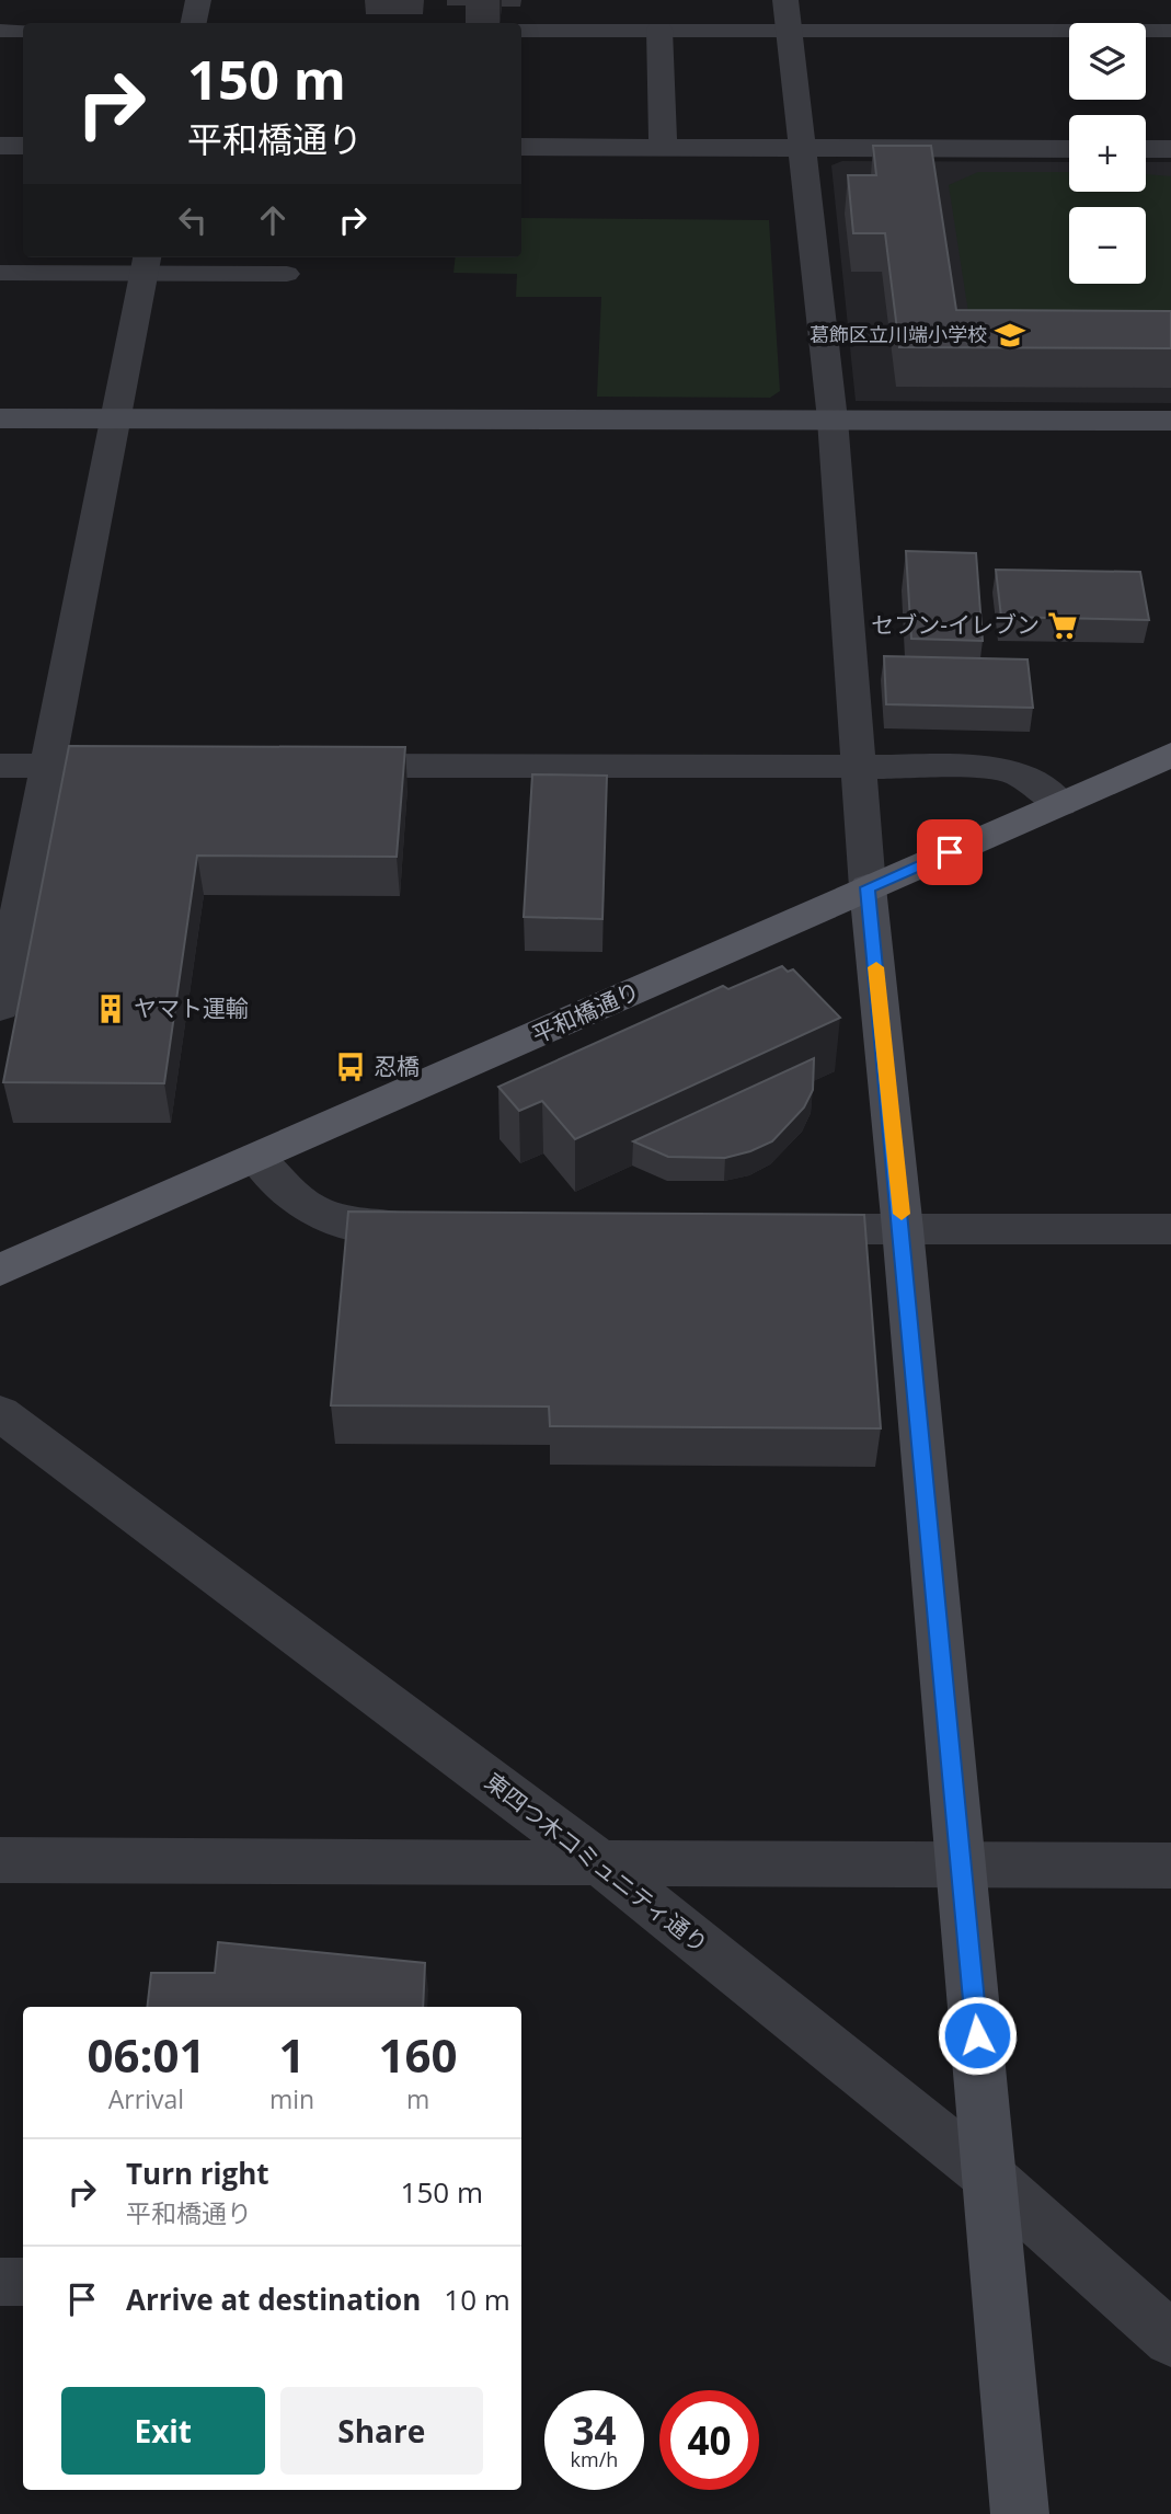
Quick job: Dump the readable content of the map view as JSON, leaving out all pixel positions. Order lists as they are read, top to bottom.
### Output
{
  "streets": {
    "main road": ["平和橋通り"],
    "street": ["東四つ木コミュニティ通り"]
  },
  "places": {
    "school or university": ["葛飾区立川端小学校"],
    "supermarket": ["セブン-イレブン"],
    "building": ["ヤマト運輸"],
    "bus stop": ["忍橋"]
  },
  "page": {
    "map_buttons": ["+", "−"],
    "turn": ["150 m", "平和橋通り"],
    "eta": [
      "06:01",
      "Arrival",
      "1",
      "min",
      "160",
      "m"
    ],
    "list": [
      {
        "name": "Turn right",
        "note": "平和橋通り",
        "value": "150 m"
      },
      {
        "name": "Arrive at destination",
        "value": "10 m"
      }
    ],
    "buttons": ["Exit", "Share"],
    "speed": "34 km/h",
    "limit": "40"
  }
}
